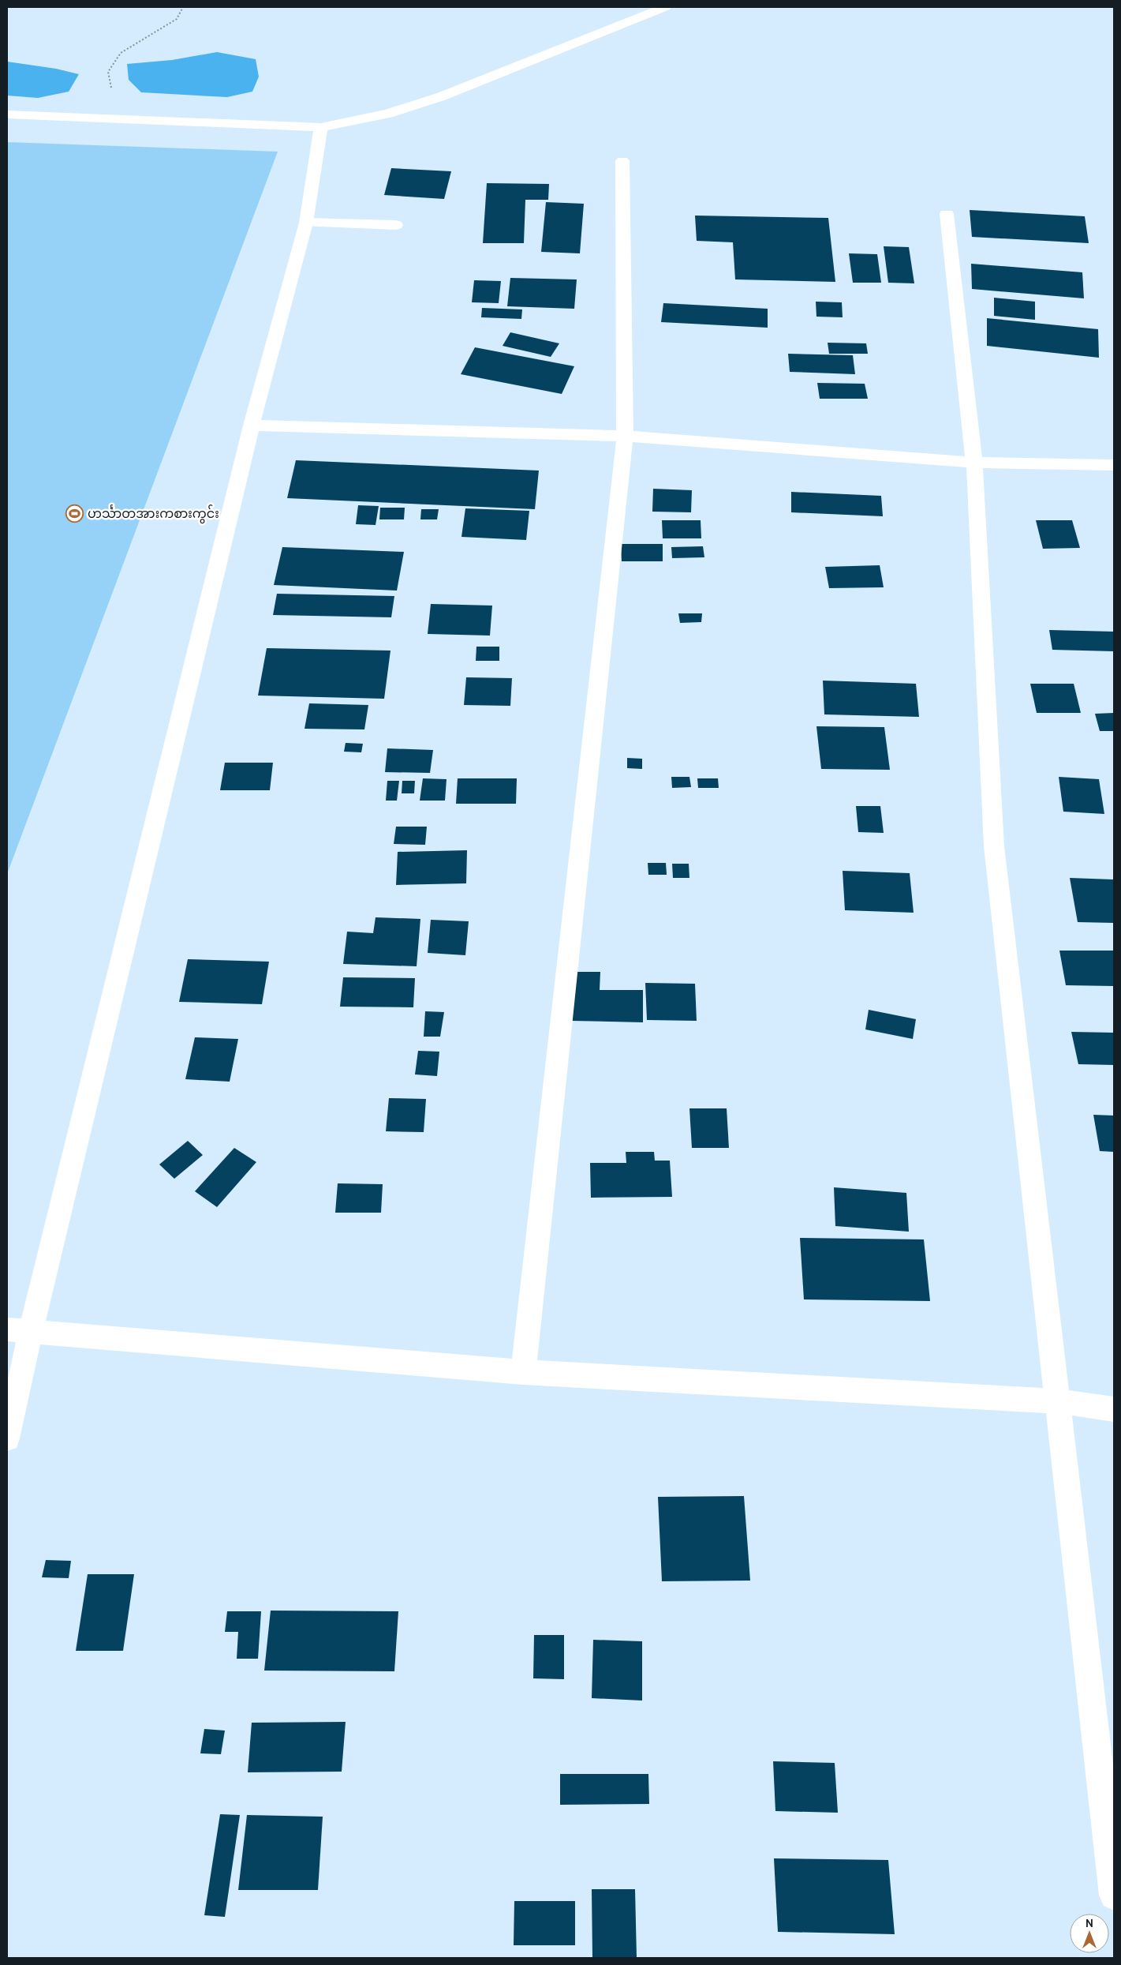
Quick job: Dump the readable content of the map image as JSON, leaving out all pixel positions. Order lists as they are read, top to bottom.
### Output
{
  "places": {
    "sports": ["ဟင်္သာတအားကစားကွင်း"]
  },
  "north": "top"
}
